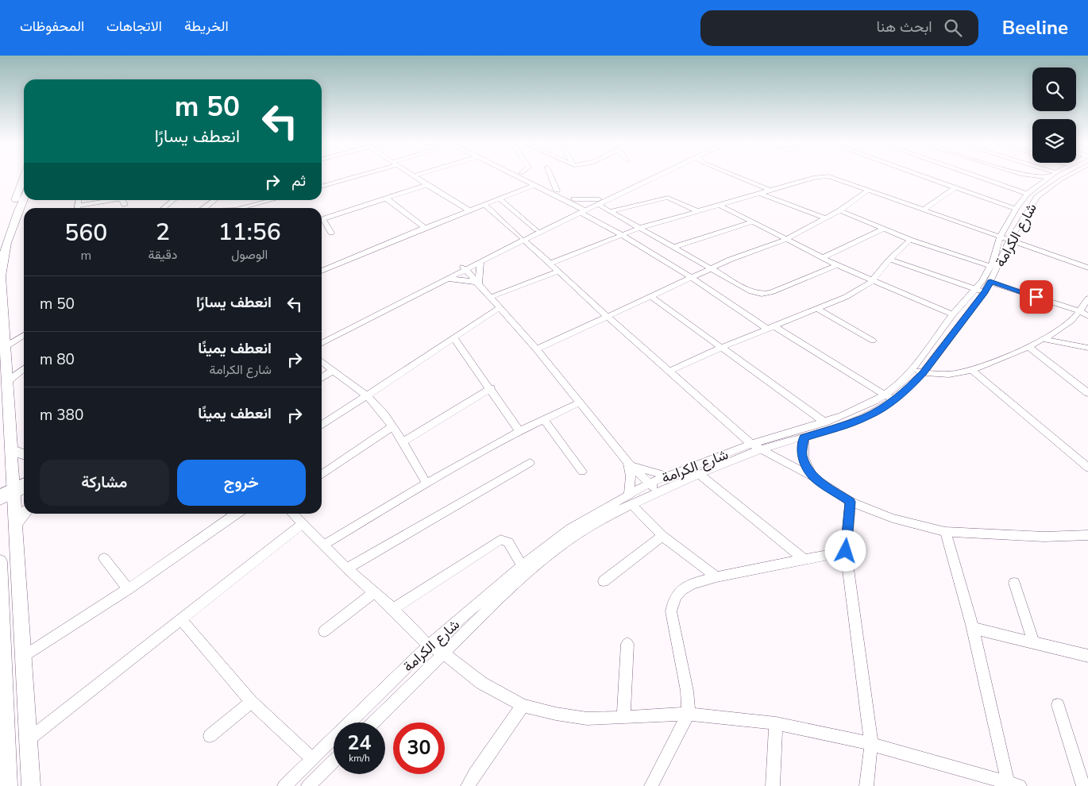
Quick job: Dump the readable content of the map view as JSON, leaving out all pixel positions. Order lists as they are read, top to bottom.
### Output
{
  "streets": {
    "street": ["شارع الكرامة"]
  },
  "page": {
    "header": "Beeline",
    "search": "ابحث هنا",
    "nav": ["الخريطة", "الاتجاهات", "المحفوظات"],
    "turn": ["50 m", "انعطف يسارًا"],
    "then": "ثم",
    "eta": [
      "11:56",
      "الوصول",
      "2",
      "دقيقة",
      "560",
      "m"
    ],
    "list": [
      {
        "name": "انعطف يسارًا",
        "value": "50 m"
      },
      {
        "name": "انعطف يمينًا",
        "note": "شارع الكرامة",
        "value": "80 m"
      },
      {
        "name": "انعطف يمينًا",
        "value": "380 m"
      }
    ],
    "buttons": ["خروج", "مشاركة"],
    "speed": "24 km/h",
    "limit": "30"
  }
}
